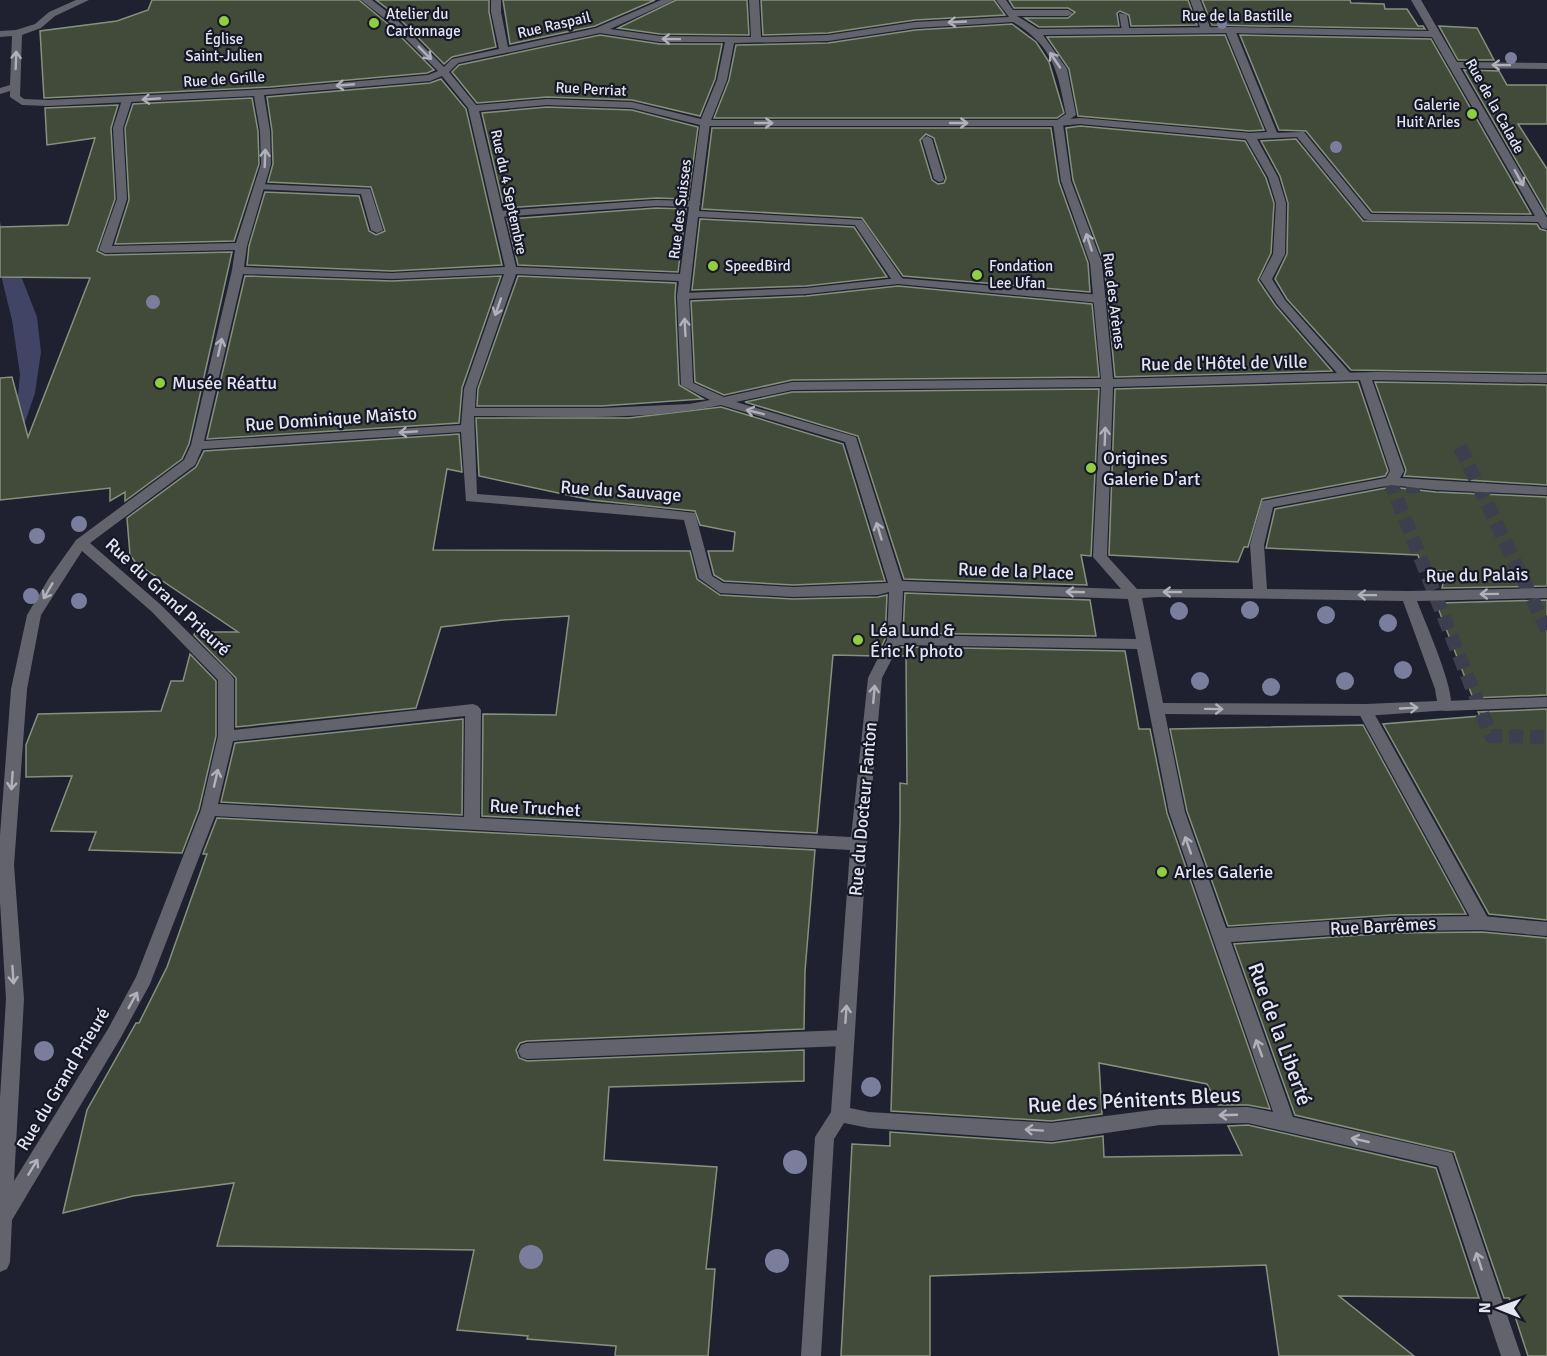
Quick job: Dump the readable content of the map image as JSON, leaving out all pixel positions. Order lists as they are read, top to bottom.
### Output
{
  "streets": {
    "street": [
      "Rue de la Bastille",
      "Rue Raspail",
      "Rue de Grille",
      "Rue Perriat",
      "Rue de la Calade",
      "Rue du 4 Septembre",
      "Rue des Suisses",
      "Rue des Arènes",
      "Rue de l'Hôtel de Ville",
      "Rue Dominique Maïsto",
      "Rue du Sauvage",
      "Rue de la Place",
      "Rue du Palais",
      "Rue du Grand Prieuré",
      "Rue Truchet",
      "Rue du Docteur Fanton",
      "Rue Barrêmes",
      "Rue de la Liberté",
      "Rue des Pénitents Bleus"
    ]
  },
  "crossings": [
    ["Rue de la Bastille", "Rue de la Calade"],
    ["Rue Raspail", "Rue de Grille"],
    ["Rue Raspail", "Rue du 4 Septembre"],
    ["Rue de Grille", "Rue du 4 Septembre"],
    ["Rue de Grille", "Rue du Grand Prieuré"],
    ["Rue Perriat", "Rue de la Calade"],
    ["Rue Perriat", "Rue du 4 Septembre"],
    ["Rue Perriat", "Rue des Suisses"],
    ["Rue Perriat", "Rue des Arènes"],
    ["Rue du 4 Septembre", "Rue Dominique Maïsto"],
    ["Rue du 4 Septembre", "Rue du Sauvage"],
    ["Rue des Suisses", "Rue du Docteur Fanton"],
    ["Rue des Arènes", "Rue de l'Hôtel de Ville"],
    ["Rue des Arènes", "Rue de la Place"],
    ["Rue des Arènes", "Rue de la Liberté"],
    ["Rue de l'Hôtel de Ville", "Rue du Docteur Fanton"],
    ["Rue Dominique Maïsto", "Rue du Sauvage"],
    ["Rue Dominique Maïsto", "Rue du Grand Prieuré"],
    ["Rue du Sauvage", "Rue de la Place"],
    ["Rue du Sauvage", "Rue du Docteur Fanton"],
    ["Rue de la Place", "Rue du Docteur Fanton"],
    ["Rue de la Place", "Rue de la Liberté"],
    ["Rue du Grand Prieuré", "Rue Truchet"],
    ["Rue Truchet", "Rue du Docteur Fanton"],
    ["Rue du Docteur Fanton", "Rue des Pénitents Bleus"],
    ["Rue Barrêmes", "Rue de la Liberté"],
    ["Rue de la Liberté", "Rue des Pénitents Bleus"]
  ],
  "one_way": [
    "Rue de Grille",
    "Rue de la Calade",
    "Rue du 4 Septembre",
    "Rue des Arènes",
    "Rue Dominique Maïsto",
    "Rue du Docteur Fanton",
    "Rue de la Liberté",
    "Rue des Pénitents Bleus"
  ],
  "places": [
    "Église Saint-Julien",
    "Atelier du Cartonnage",
    "Galerie Huit Arles",
    "SpeedBird",
    "Fondation Lee Ufan",
    "Musée Réattu",
    "Origines Galerie D'art",
    "Léa Lund & Éric K photo",
    "Arles Galerie"
  ],
  "north": "left"
}
